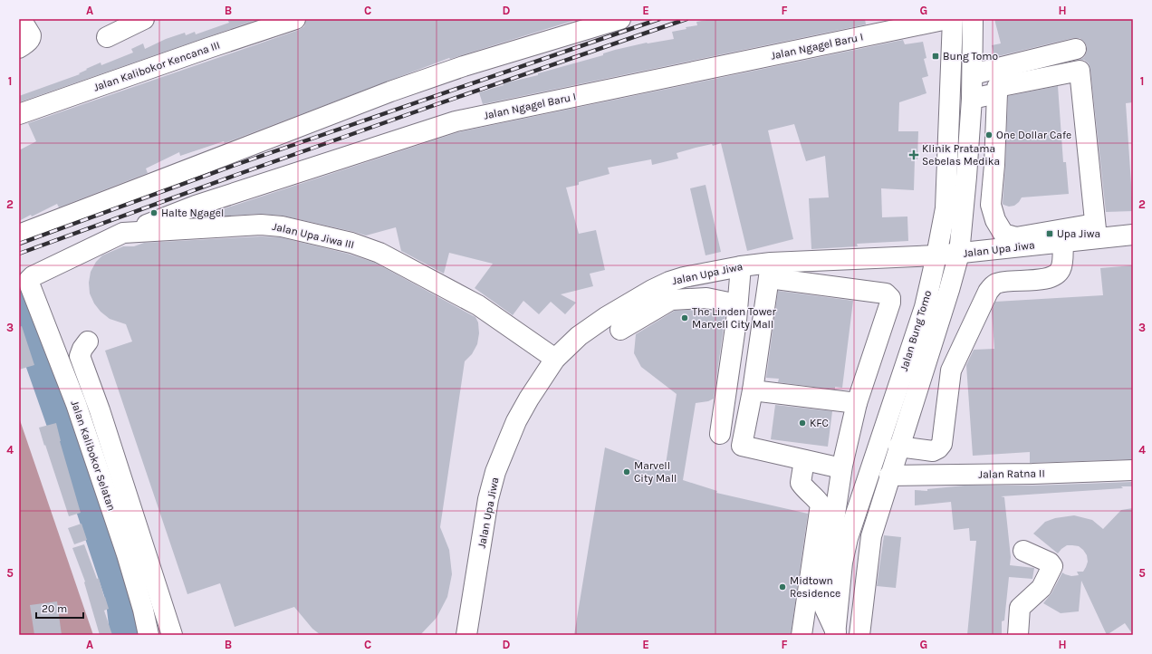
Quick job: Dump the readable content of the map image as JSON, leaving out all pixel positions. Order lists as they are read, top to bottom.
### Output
{
  "streets": {
    "main road": [
      "Jalan Ngagel Baru I",
      "Jalan Kalibokor Kencana III",
      "Jalan Upa Jiwa III",
      "Jalan Upa Jiwa",
      "Jalan Bung Tomo",
      "Jalan Kalibokor Selatan",
      "Jalan Ratna II"
    ]
  },
  "crossings": [
    ["Jalan Ngagel Baru I", "Jalan Upa Jiwa III"],
    ["Jalan Upa Jiwa III", "Jalan Upa Jiwa"],
    ["Jalan Upa Jiwa III", "Jalan Kalibokor Selatan"],
    ["Jalan Upa Jiwa", "Jalan Bung Tomo"],
    ["Jalan Bung Tomo", "Jalan Ratna II"]
  ],
  "places": {
    "transit": ["Bung Tomo", "Upa Jiwa"],
    "other": [
      "One Dollar Cafe",
      "Halte Ngagel",
      "The Linden Tower Marvell City Mall",
      "KFC",
      "Marvell City Mall",
      "Midtown Residence"
    ],
    "health": ["Klinik Pratama Sebelas Medika"]
  },
  "scale_bar": "20 m",
  "grid": {
    "columns": [
      "A",
      "B",
      "C",
      "D",
      "E",
      "F",
      "G",
      "H"
    ],
    "rows": [
      "1",
      "2",
      "3",
      "4",
      "5"
    ]
  }
}
